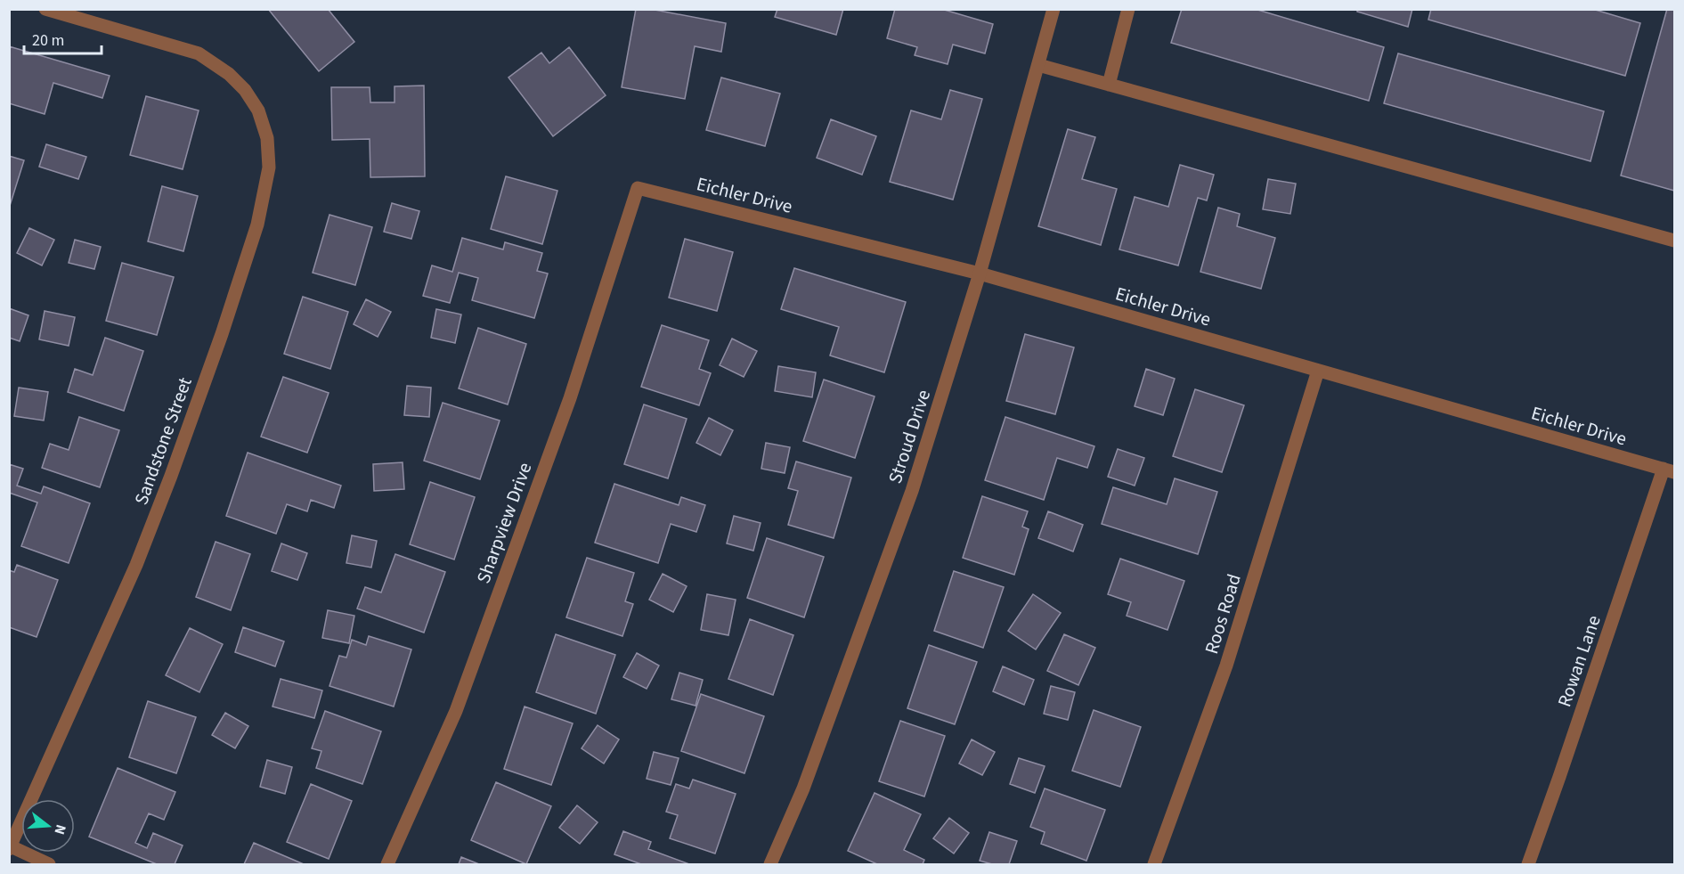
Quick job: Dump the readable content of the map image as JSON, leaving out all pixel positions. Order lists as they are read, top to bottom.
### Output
{
  "streets": {
    "street": [
      "Eichler Drive",
      "Stroud Drive",
      "Sandstone Street",
      "Sharpview Drive",
      "Roos Road",
      "Rowan Lane"
    ]
  },
  "crossings": [
    ["Eichler Drive", "Stroud Drive"],
    ["Eichler Drive", "Sharpview Drive"],
    ["Eichler Drive", "Roos Road"],
    ["Eichler Drive", "Rowan Lane"]
  ],
  "scale_bar": "20 m",
  "north": "right"
}
